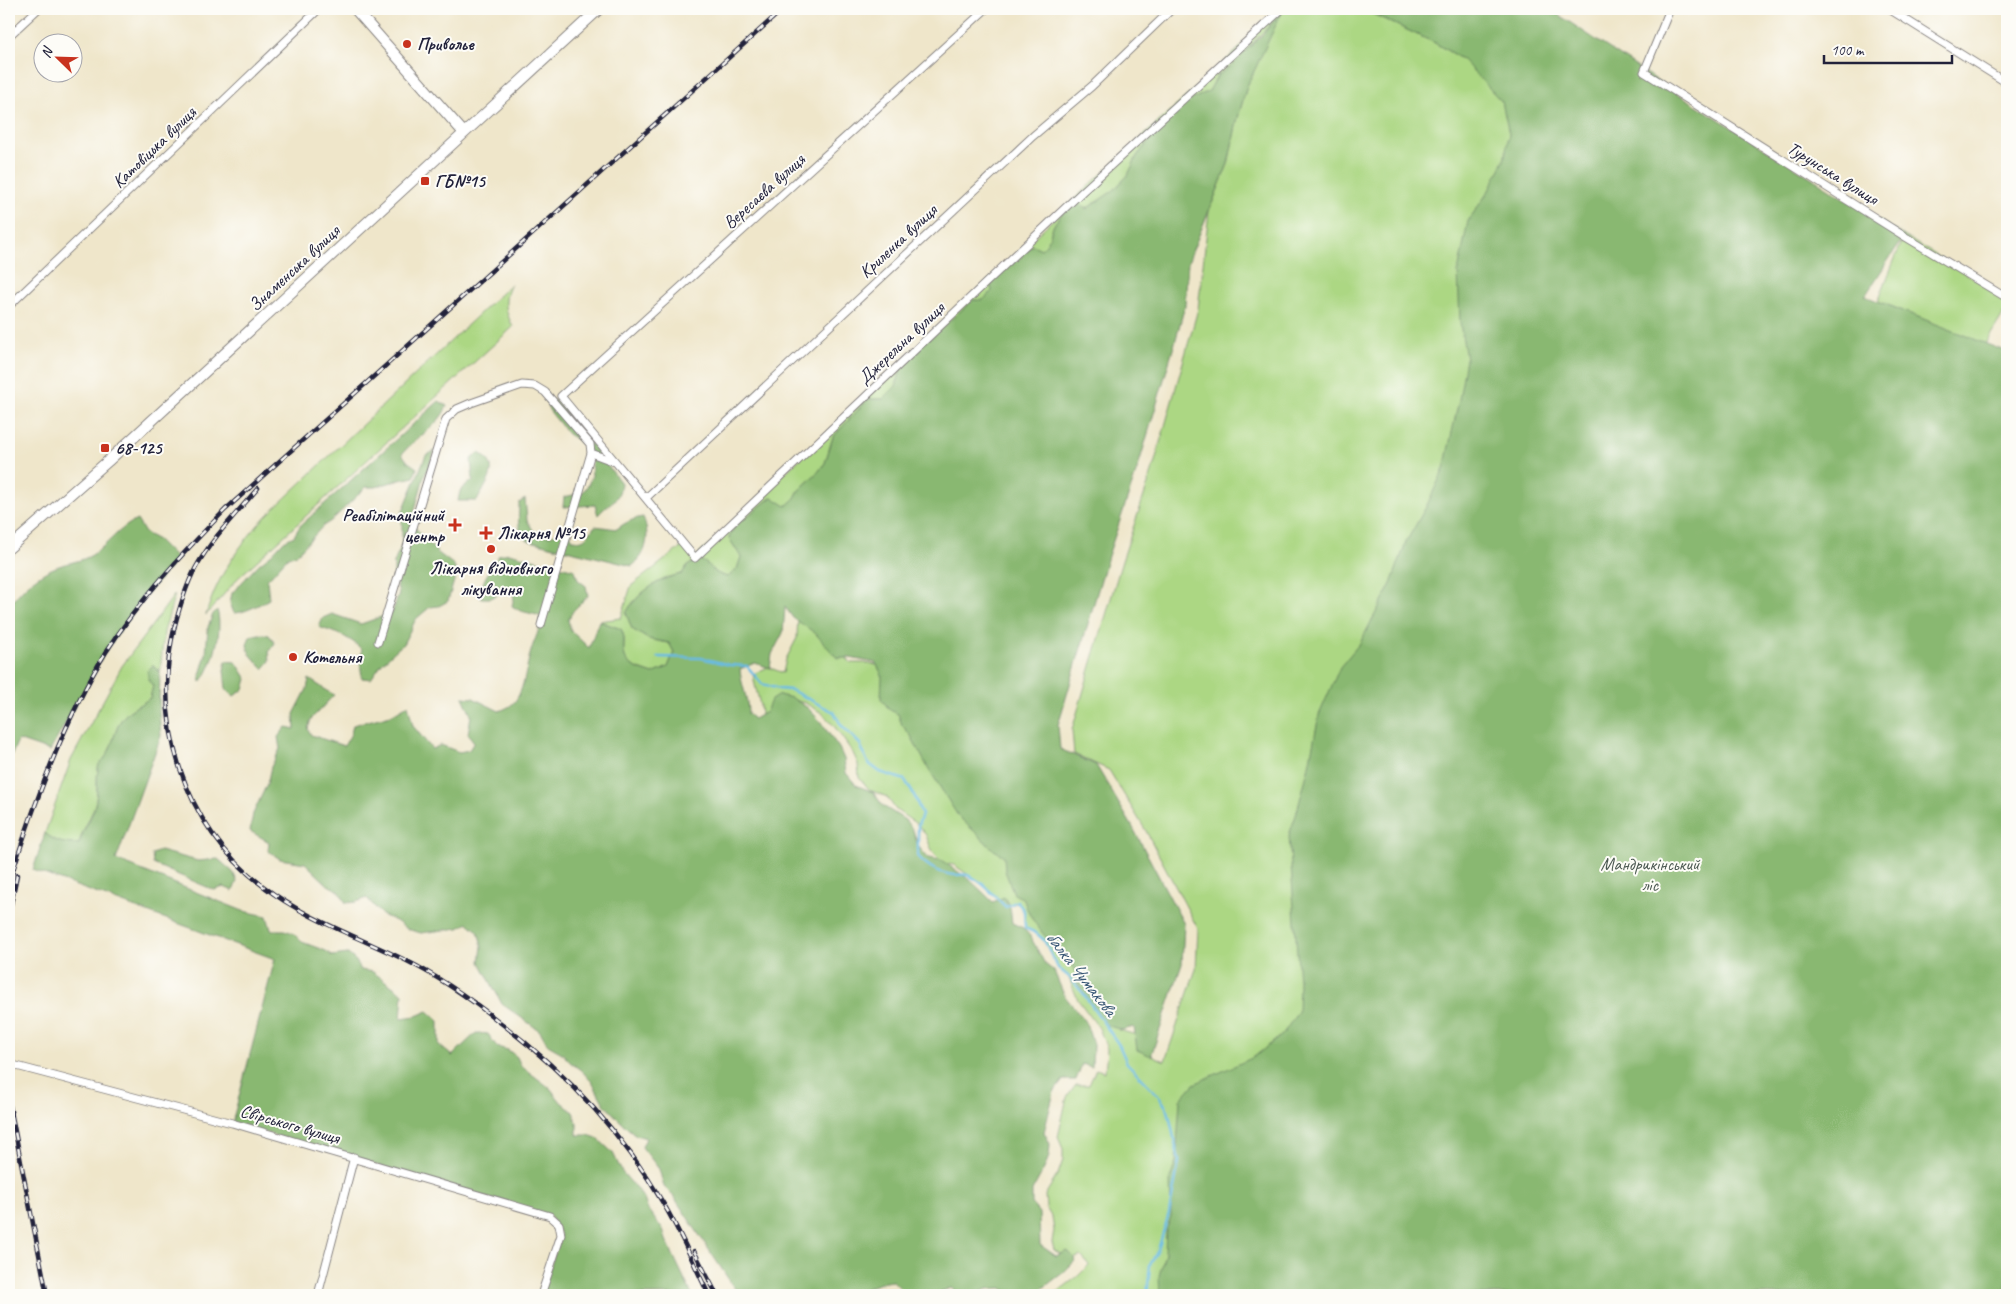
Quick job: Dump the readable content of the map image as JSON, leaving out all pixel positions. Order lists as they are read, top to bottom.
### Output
{
  "streets": {
    "main road": ["Знаменська вулиця"],
    "street": [
      "Катовіцька вулиця",
      "Турунська вулиця",
      "Вересаєва вулиця",
      "Криленка вулиця",
      "Джерельна вулиця",
      "Свірського вулиця"
    ]
  },
  "crossings": [
    ["Вересаєва вулиця", "Джерельна вулиця"],
    ["Криленка вулиця", "Джерельна вулиця"]
  ],
  "water": ["балка Чумакова"],
  "parks": ["Мандрикінський ліс"],
  "places": {
    "other": ["Приволье", "Лікарня відновного лікування", "Котельня"],
    "transit": ["ГБ№15", "68-125"],
    "health": ["Реабілітаційний центр", "Лікарня №15"]
  },
  "scale_bar": "100 m",
  "north": "top left"
}
